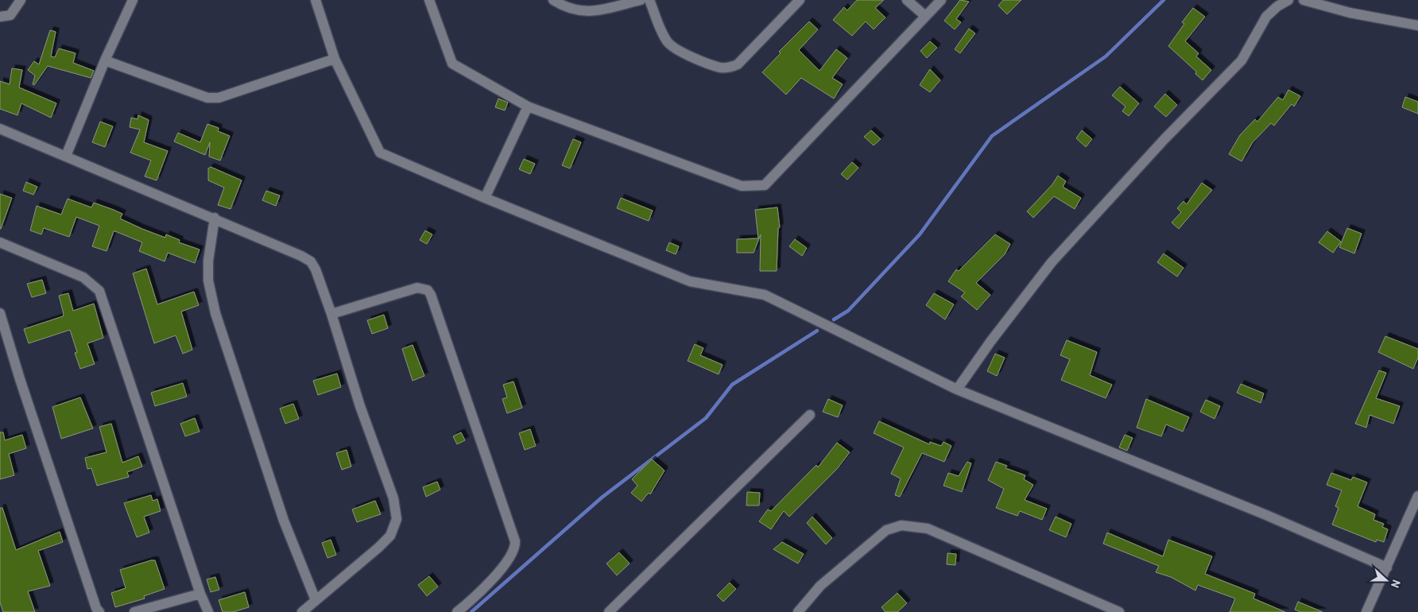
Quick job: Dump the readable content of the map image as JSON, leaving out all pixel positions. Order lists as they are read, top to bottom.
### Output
{
  "north": "right"
}
